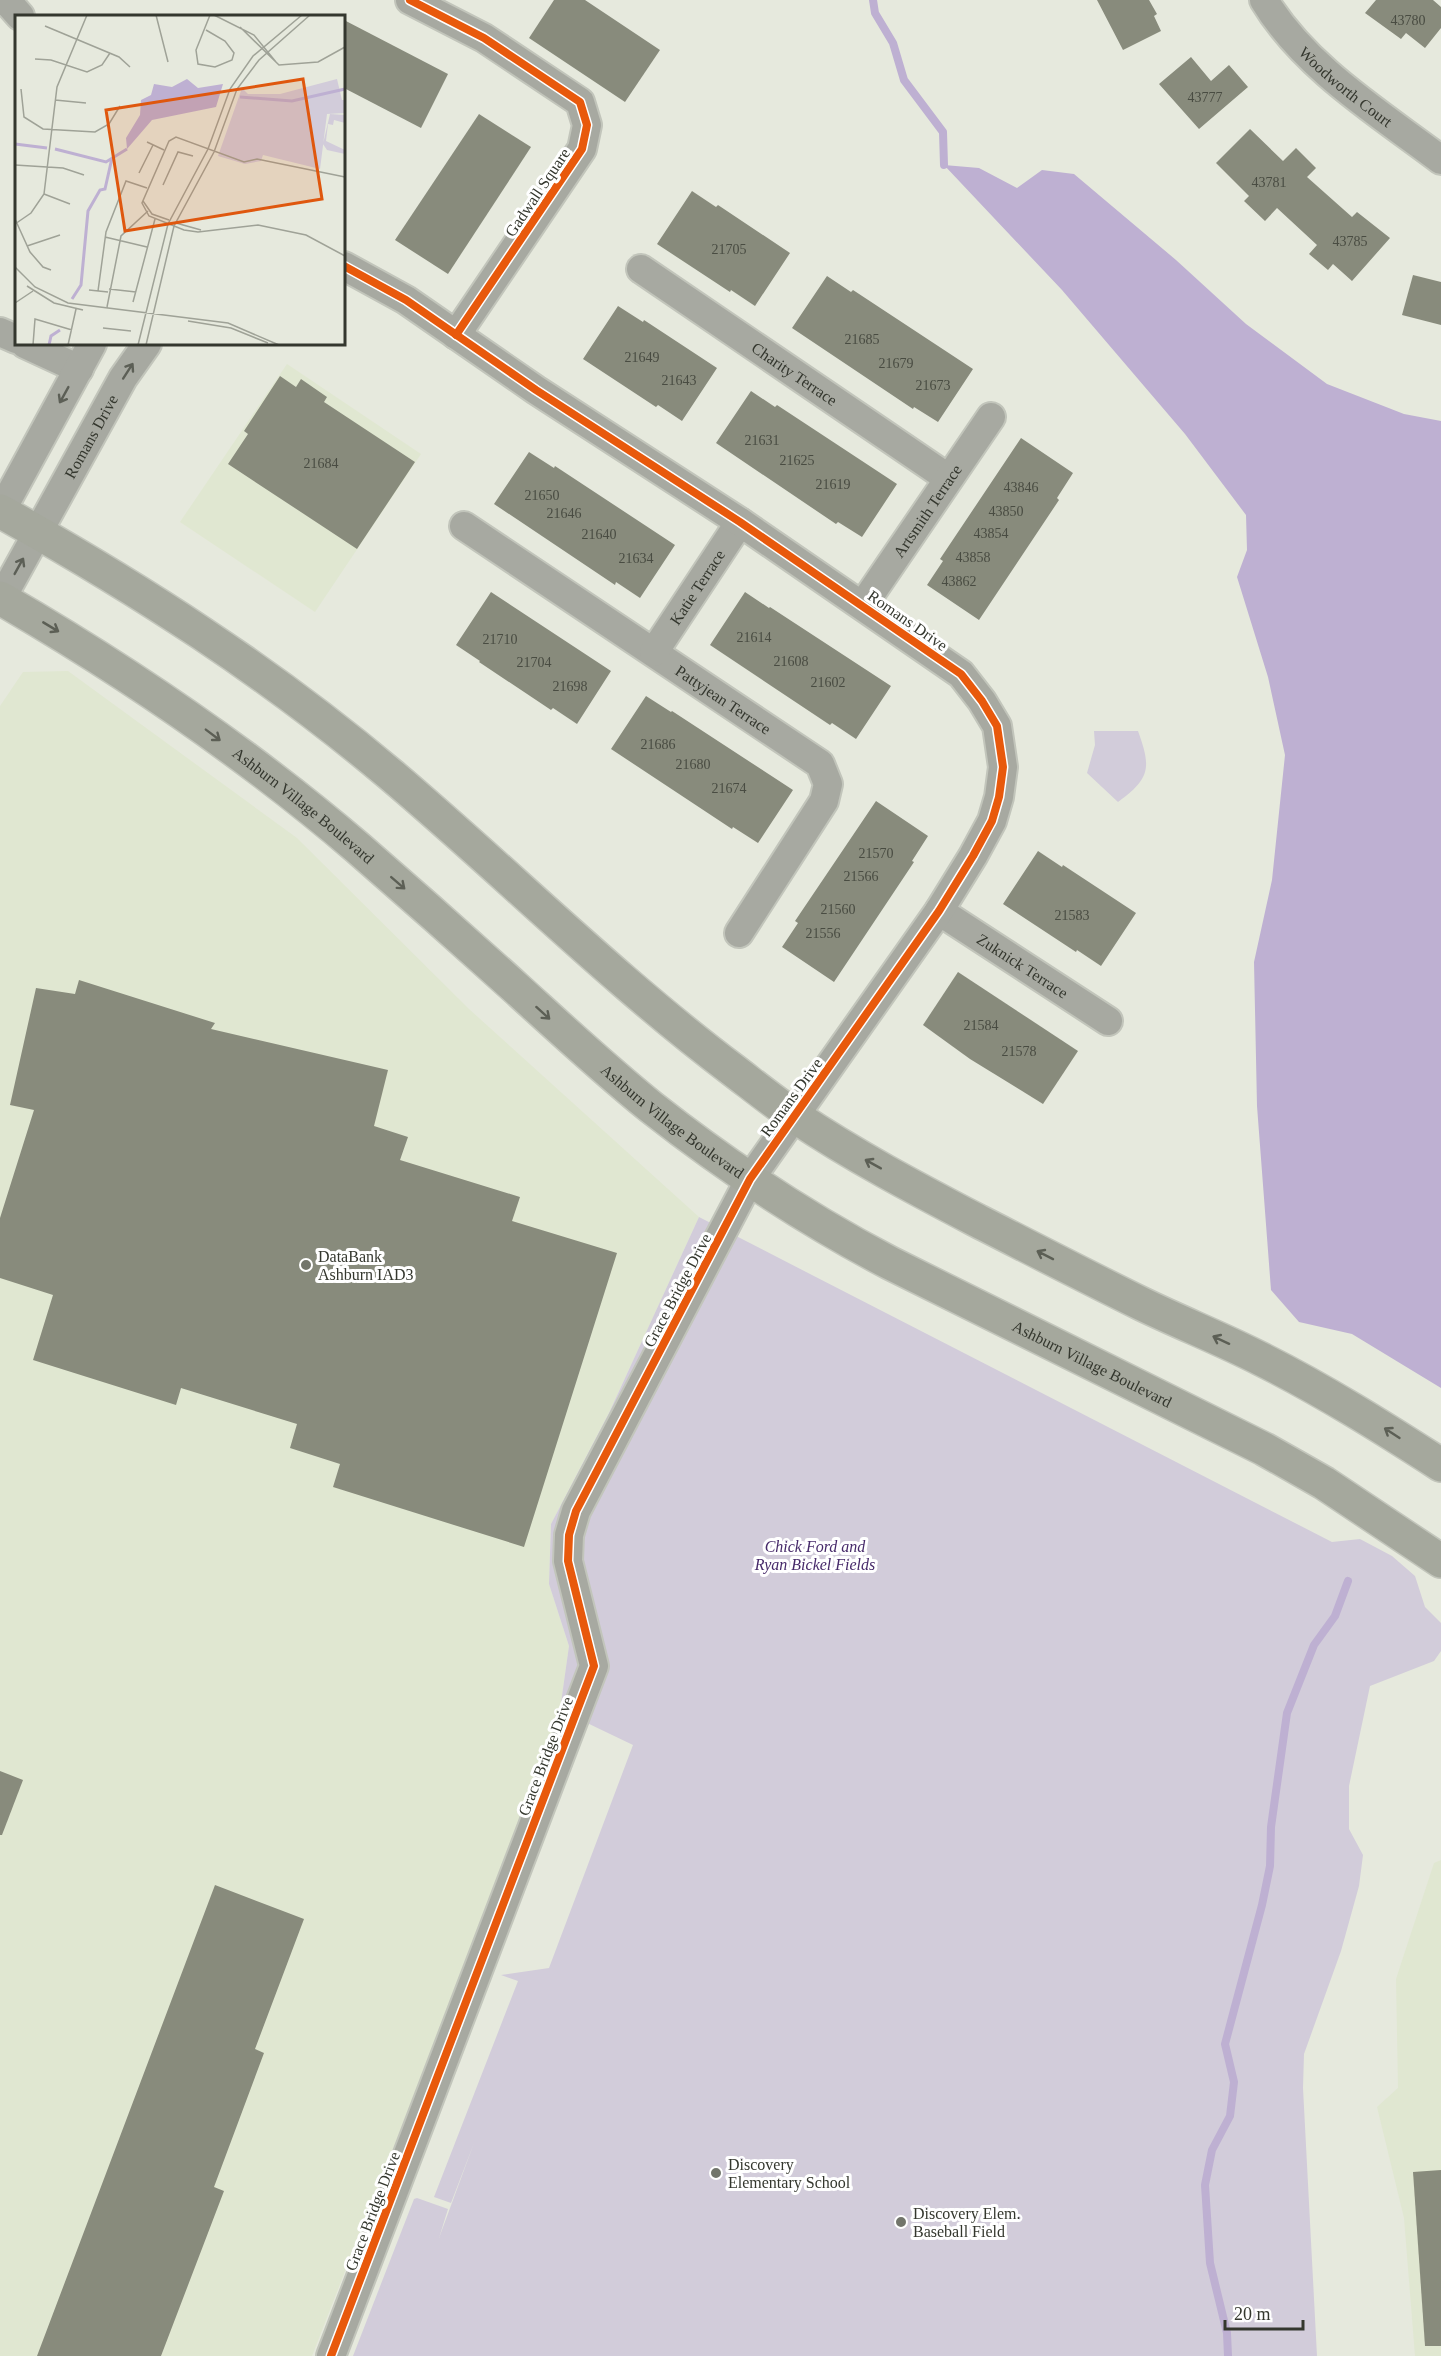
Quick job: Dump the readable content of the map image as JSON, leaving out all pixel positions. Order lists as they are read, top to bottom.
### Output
{
  "streets": {
    "main road": ["Ashburn Village Boulevard"],
    "street": [
      "Woodworth Court",
      "Gadwall Square",
      "Charity Terrace",
      "Romans Drive",
      "Artsmith Terrace",
      "Katie Terrace",
      "Pattyjean Terrace",
      "Zuknick Terrace",
      "Grace Bridge Drive"
    ]
  },
  "crossings": [
    ["Gadwall Square", "Romans Drive"],
    ["Charity Terrace", "Artsmith Terrace"],
    ["Romans Drive", "Artsmith Terrace"],
    ["Romans Drive", "Katie Terrace"],
    ["Romans Drive", "Ashburn Village Boulevard"],
    ["Romans Drive", "Zuknick Terrace"],
    ["Romans Drive", "Grace Bridge Drive"],
    ["Katie Terrace", "Pattyjean Terrace"],
    ["Ashburn Village Boulevard", "Grace Bridge Drive"]
  ],
  "parks": ["Chick Ford and Ryan Bickel Fields"],
  "places": ["DataBank Ashburn IAD3", "Discovery Elementary School", "Discovery Elem. Baseball Field"],
  "house_numbers": [
    "43780",
    "43777",
    "43781",
    "43785",
    "21705",
    "21685",
    "21649",
    "21679",
    "21643",
    "21673",
    "21631",
    "21625",
    "21684",
    "21619",
    "43846",
    "21650",
    "43850",
    "21646",
    "43854",
    "21640",
    "43858",
    "21634",
    "43862",
    "21614",
    "21710",
    "21608",
    "21704",
    "21602",
    "21698",
    "21686",
    "21680",
    "21674",
    "21570",
    "21566",
    "21560",
    "21583",
    "21556",
    "21584",
    "21578"
  ],
  "scale_bar": "20 m"
}
